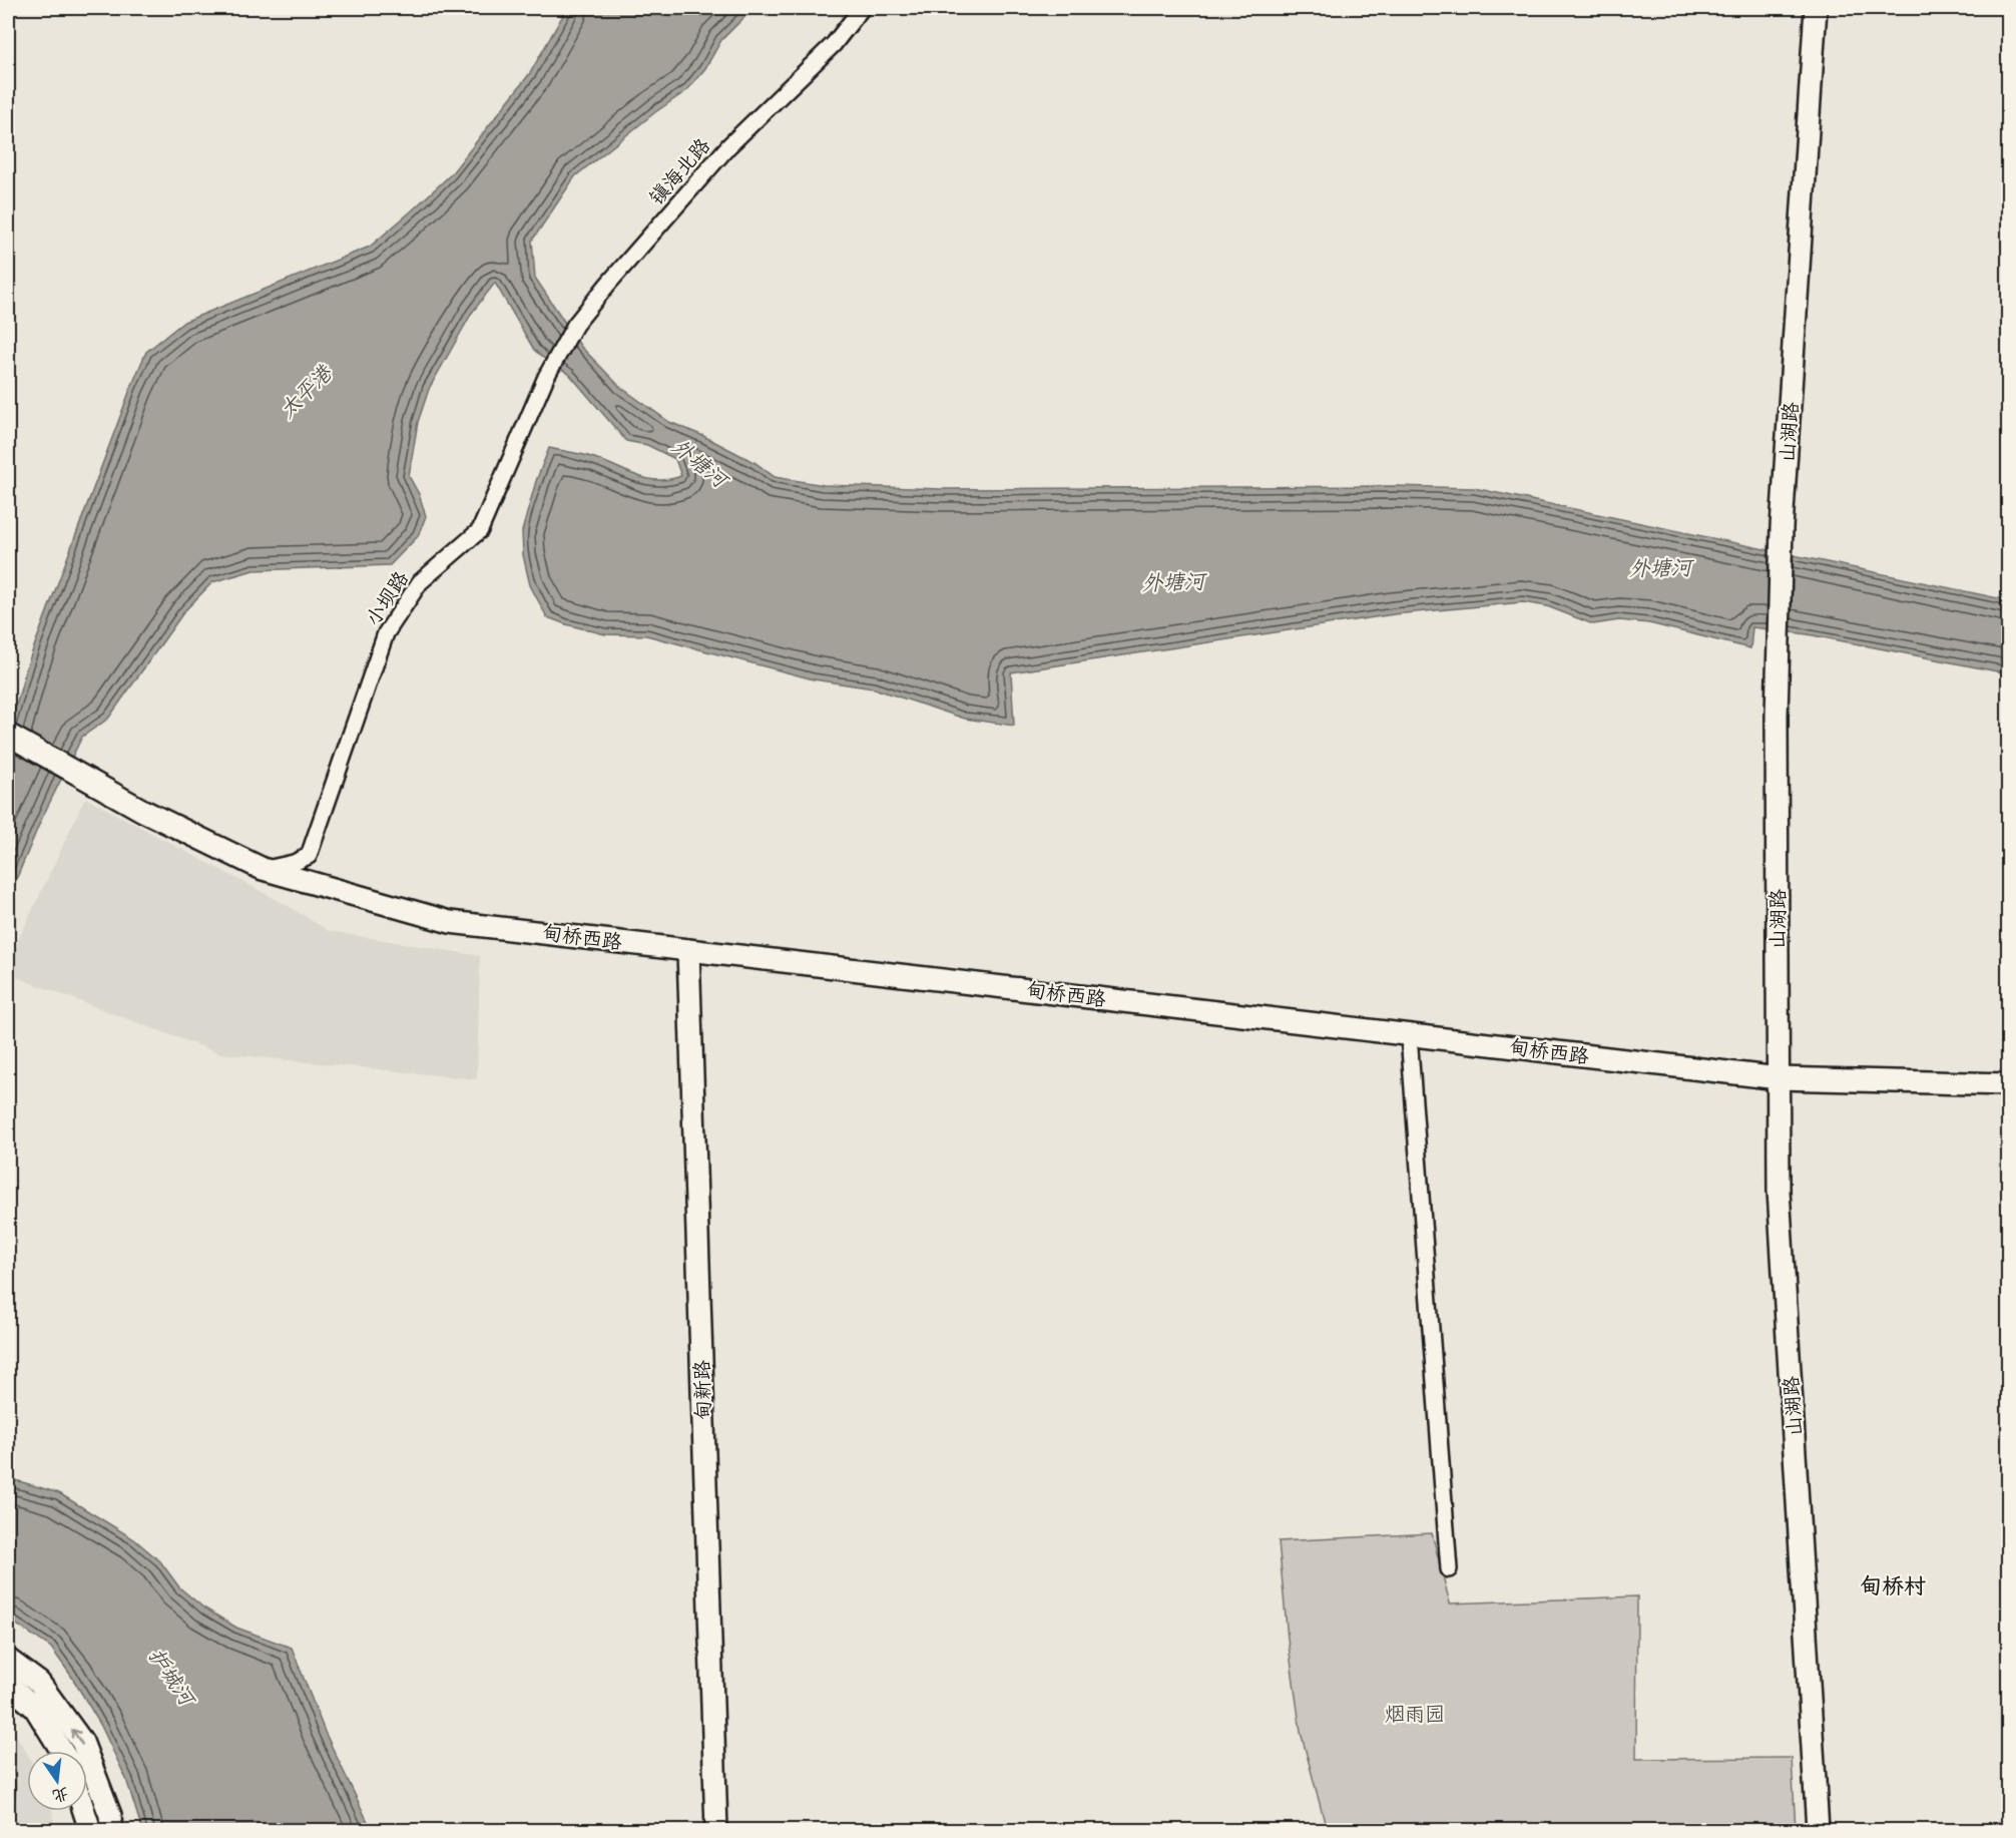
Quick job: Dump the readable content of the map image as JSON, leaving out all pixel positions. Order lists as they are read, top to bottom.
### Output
{
  "streets": {
    "street": [
      "镇海北路",
      "山湖路",
      "小坝路",
      "甸桥西路",
      "甸新路"
    ]
  },
  "crossings": [
    ["镇海北路", "小坝路"],
    ["山湖路", "甸桥西路"],
    ["小坝路", "甸桥西路"],
    ["甸桥西路", "甸新路"]
  ],
  "districts": ["甸桥村"],
  "water": ["太平港", "外塘河", "护城河"],
  "parks": ["烟雨园"],
  "north": "bottom"
}
